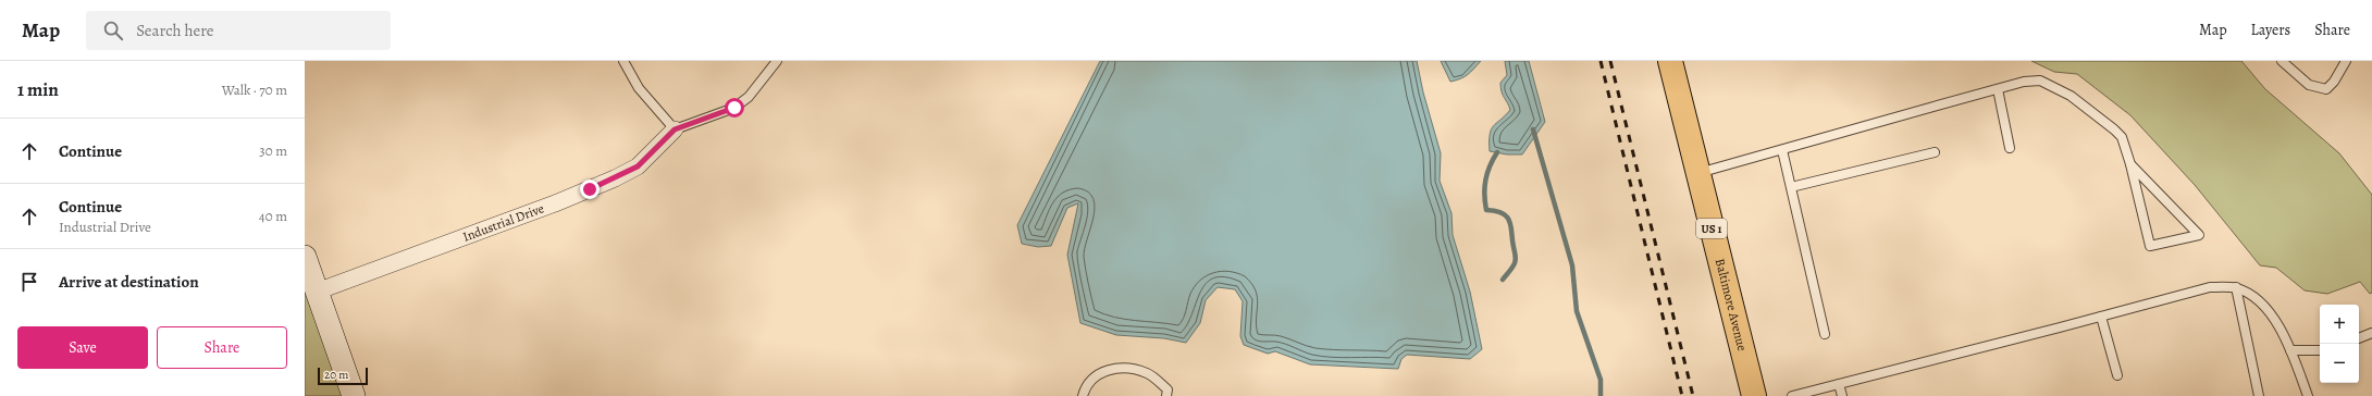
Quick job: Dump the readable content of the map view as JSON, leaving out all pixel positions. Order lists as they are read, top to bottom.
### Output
{
  "streets": {
    "main road": ["US 1", "Baltimore Avenue"],
    "street": ["Industrial Drive"]
  },
  "scale_bar": "20 m",
  "page": {
    "header": "Map",
    "search": "Search here",
    "nav": ["Map", "Layers", "Share"],
    "heading": ["1 min", "Walk · 70 m"],
    "list": [
      ["Continue", "30 m"],
      ["Continue", "Industrial Drive", "40 m"],
      "Arrive at destination"
    ],
    "map_buttons": ["+", "−"],
    "buttons": ["Save", "Share"],
    "scale": "20 m"
  }
}
